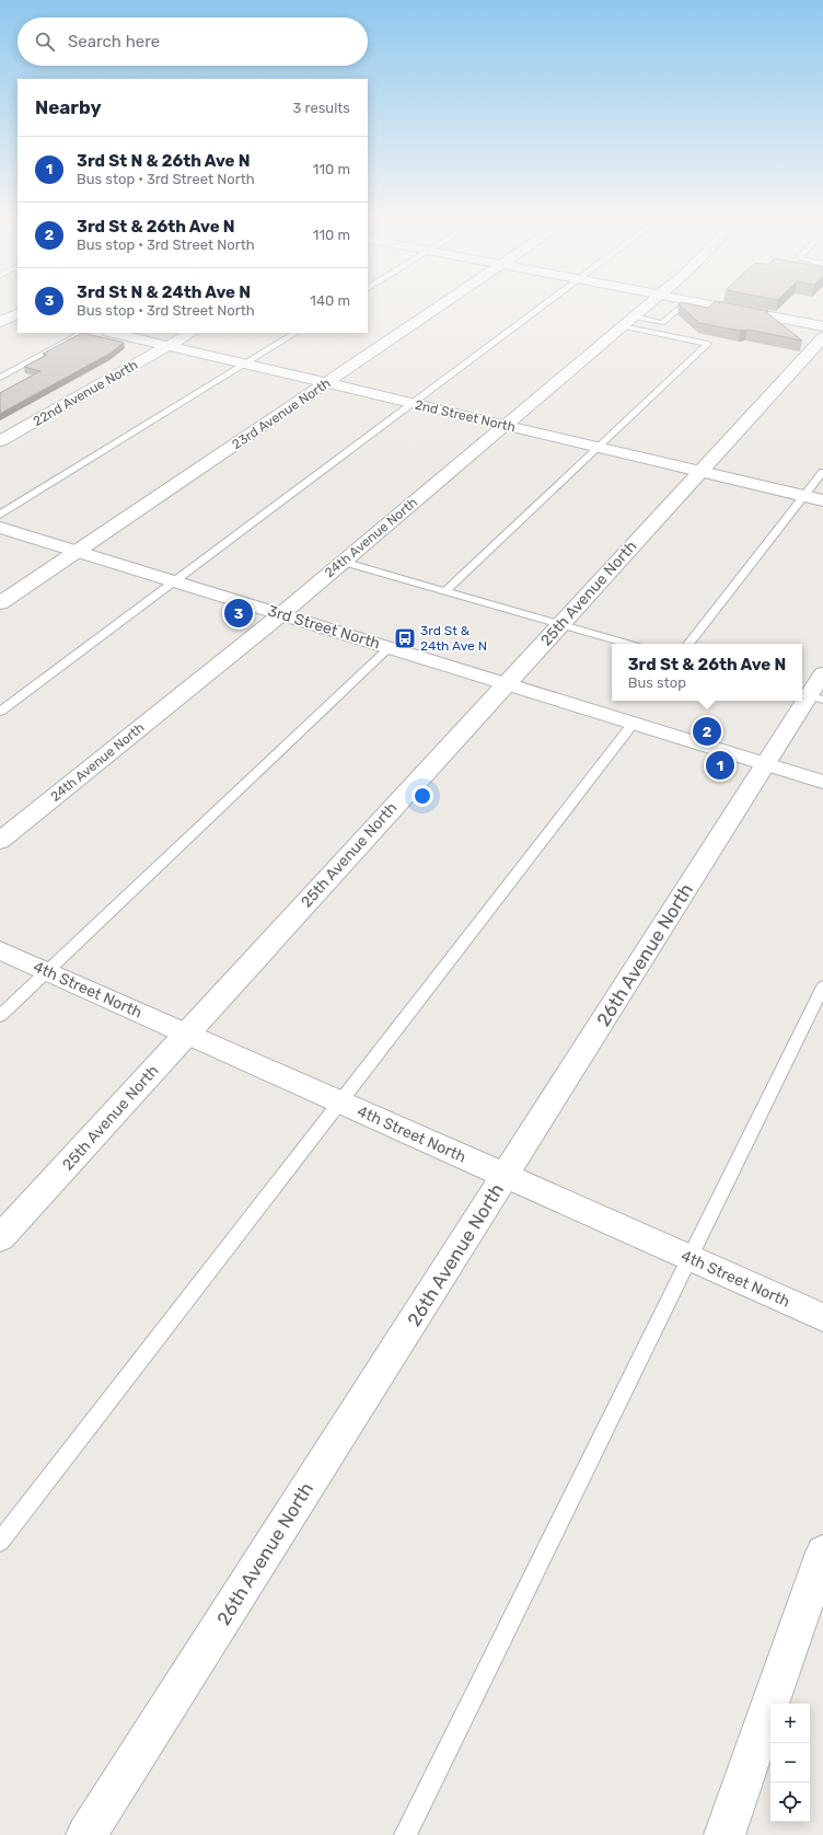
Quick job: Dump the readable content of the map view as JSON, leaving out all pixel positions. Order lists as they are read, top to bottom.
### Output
{
  "streets": {
    "street": [
      "22nd Avenue North",
      "23rd Avenue North",
      "2nd Street North",
      "24th Avenue North",
      "25th Avenue North",
      "3rd Street North",
      "26th Avenue North",
      "4th Street North"
    ]
  },
  "crossings": [
    ["22nd Avenue North", "2nd Street North"],
    ["23rd Avenue North", "2nd Street North"],
    ["23rd Avenue North", "3rd Street North"],
    ["2nd Street North", "24th Avenue North"],
    ["2nd Street North", "25th Avenue North"],
    ["24th Avenue North", "3rd Street North"],
    ["25th Avenue North", "3rd Street North"],
    ["25th Avenue North", "4th Street North"],
    ["3rd Street North", "26th Avenue North"],
    ["26th Avenue North", "4th Street North"]
  ],
  "places": {
    "bus stop": ["3rd St & 24th Ave N"]
  },
  "page": {
    "search": "Search here",
    "heading": ["Nearby", "3 results"],
    "list": [
      {
        "mark": "1",
        "name": "3rd St N & 26th Ave N",
        "note": "Bus stop · 3rd Street North",
        "value": "110 m"
      },
      {
        "mark": "2",
        "name": "3rd St & 26th Ave N",
        "note": "Bus stop · 3rd Street North",
        "value": "110 m"
      },
      {
        "mark": "3",
        "name": "3rd St N & 24th Ave N",
        "note": "Bus stop · 3rd Street North",
        "value": "140 m"
      }
    ],
    "pins": ["3", "2", "1"],
    "popup": ["3rd St & 26th Ave N", "Bus stop"],
    "map_buttons": ["+", "−"]
  }
}
